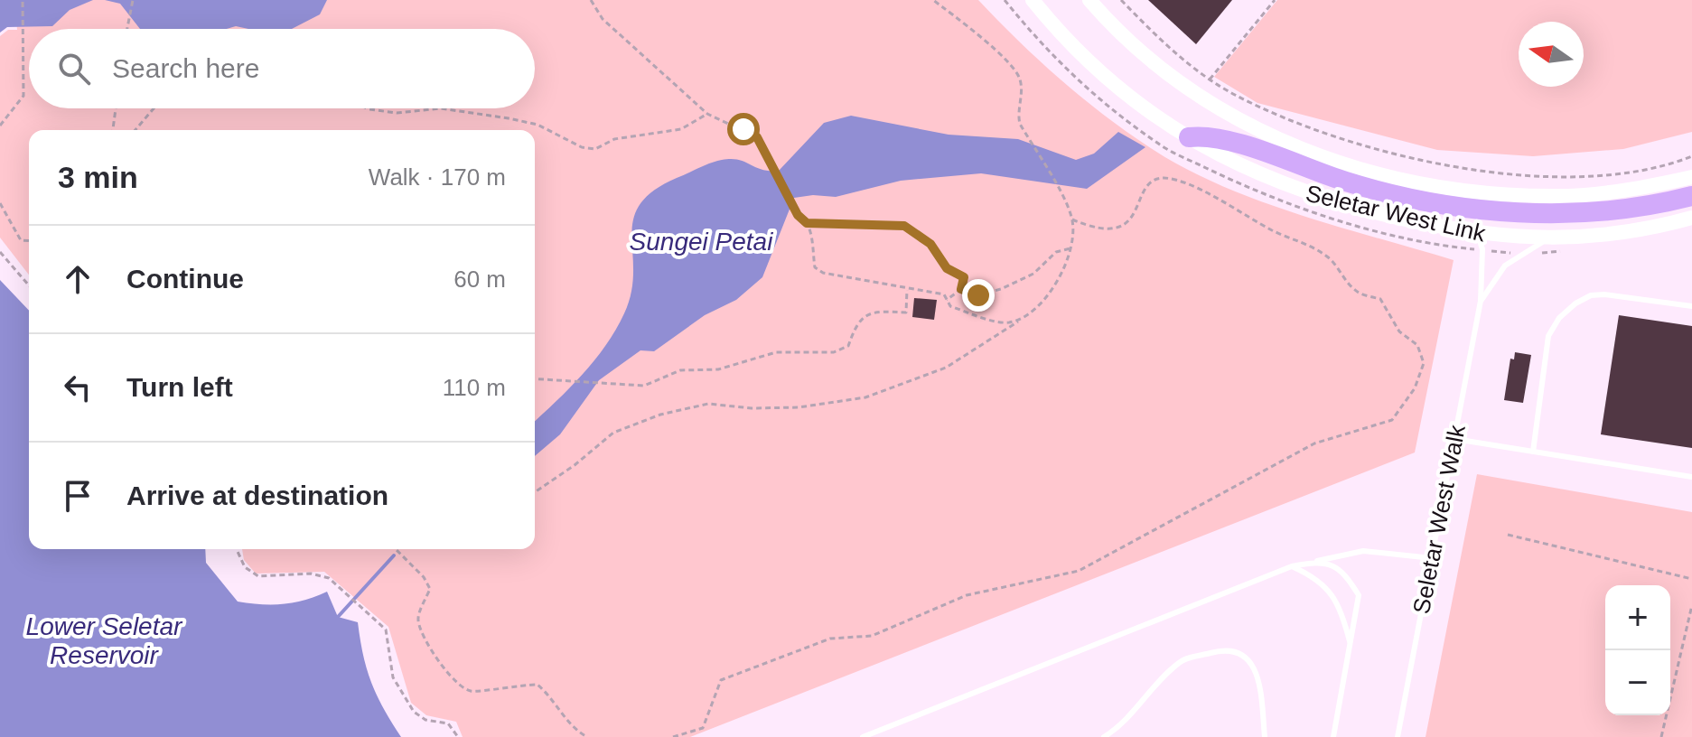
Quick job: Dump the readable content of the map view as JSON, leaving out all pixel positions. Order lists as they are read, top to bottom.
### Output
{
  "streets": {
    "main road": ["Seletar West Link"],
    "lane": ["Seletar West Walk"]
  },
  "crossings": [
    ["Seletar West Link", "Seletar West Walk"]
  ],
  "water": ["Sungei Petai", "Lower Seletar Reservoir"],
  "north": "left",
  "page": {
    "search": "Search here",
    "heading": ["3 min", "Walk · 170 m"],
    "list": [
      ["Continue", "60 m"],
      ["Turn left", "110 m"],
      "Arrive at destination"
    ],
    "map_buttons": ["+", "−"]
  }
}
